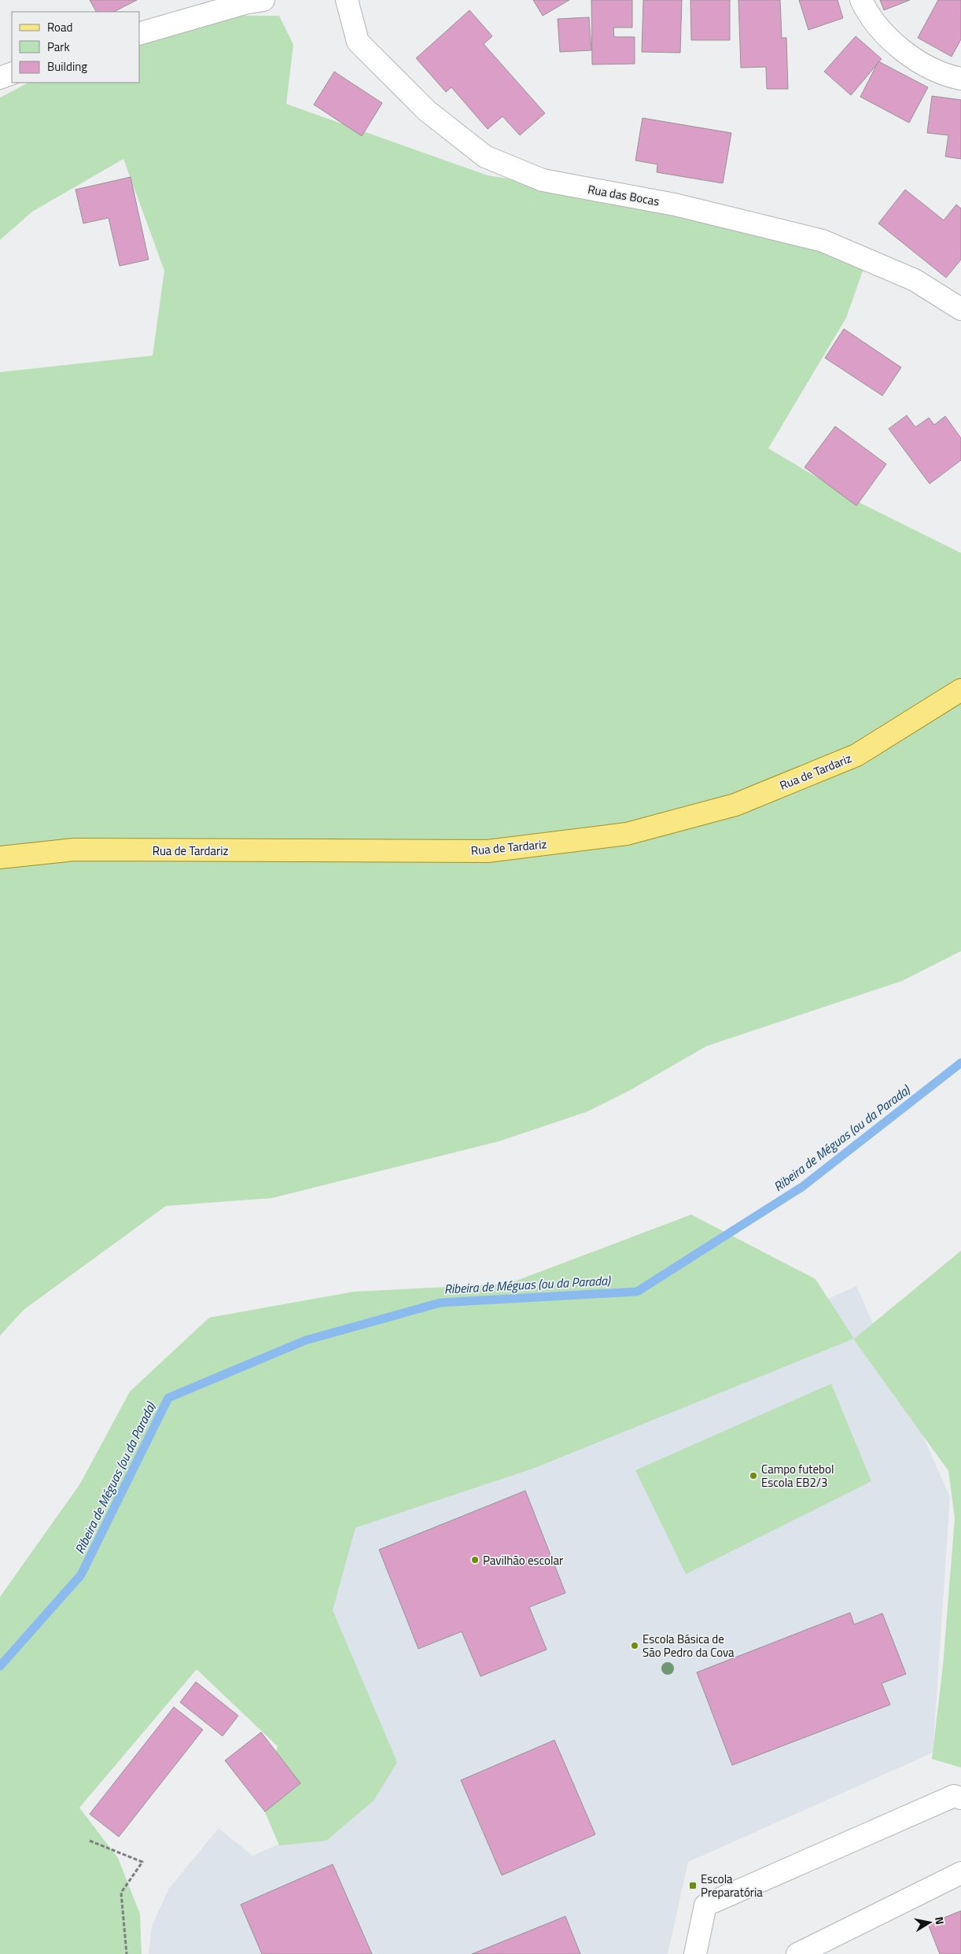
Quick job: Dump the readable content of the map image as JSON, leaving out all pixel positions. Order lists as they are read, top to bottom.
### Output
{
  "streets": {
    "main road": ["Rua de Tardariz"],
    "street": ["Rua das Bocas"]
  },
  "water": ["Ribeira de Méguas (ou da Parada)"],
  "places": {
    "other": ["Campo futebol Escola EB2/3", "Pavilhão escolar", "Escola Básica de São Pedro da Cova"],
    "transit": ["Escola Preparatória"]
  },
  "legend": ["Road", "Park", "Building"],
  "north": "right"
}
